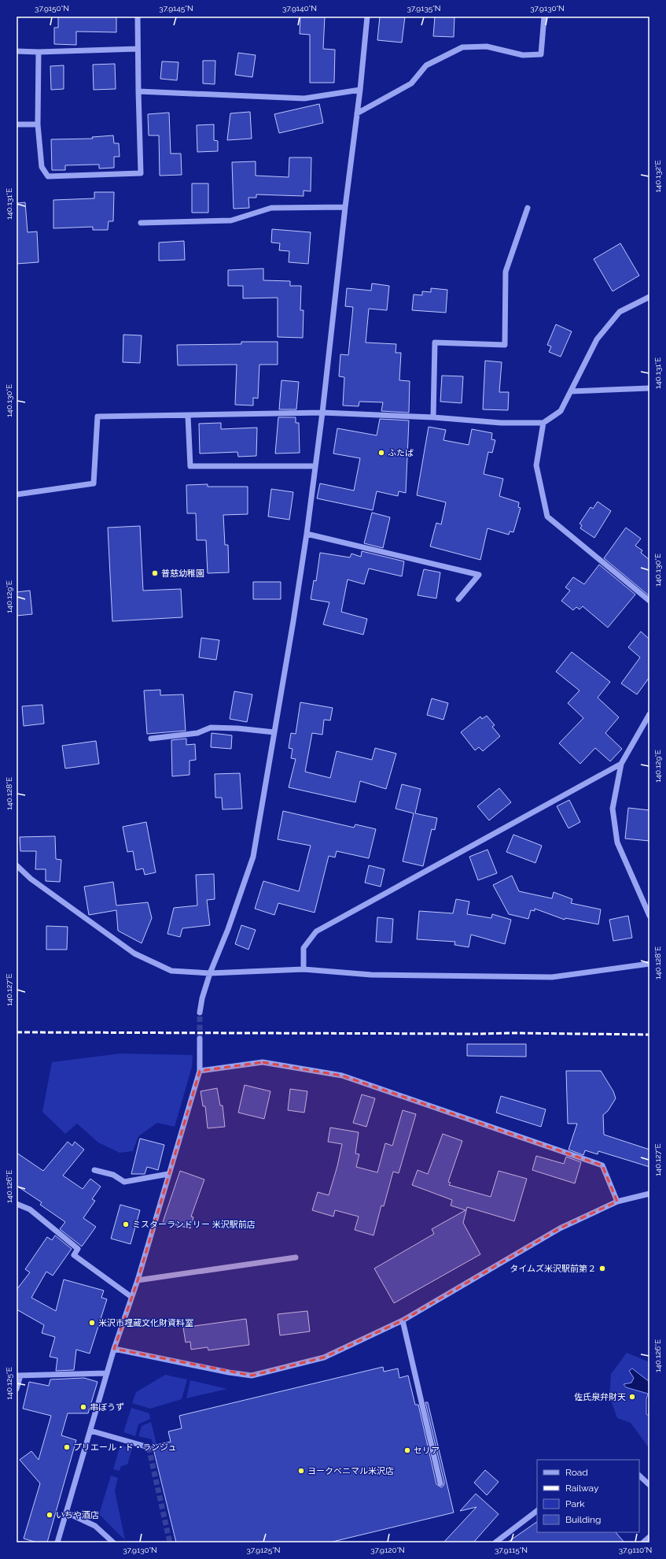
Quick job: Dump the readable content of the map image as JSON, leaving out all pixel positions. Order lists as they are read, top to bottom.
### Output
{
  "places": [
    "ふたば",
    "普慈幼稚園",
    "ミスターランドリー 米沢駅前店",
    "タイムズ米沢駅前第２",
    "米沢市埋蔵文化財資料室",
    "佐氏泉弁財天",
    "串ぼうず",
    "プリエール・ド・ランジュ",
    "セリア",
    "ヨークベニマル米沢店",
    "いちや酒店"
  ],
  "legend": [
    "Road",
    "Railway",
    "Park",
    "Building"
  ],
  "coordinates": [
    "37.9150°N",
    "37.9145°N",
    "37.9140°N",
    "37.9135°N",
    "37.9130°N",
    "140.132°E",
    "140.131°E",
    "140.130°E",
    "140.129°E",
    "140.128°E",
    "140.127°E",
    "140.126°E",
    "140.125°E",
    "37.9125°N",
    "37.9120°N",
    "37.9115°N",
    "37.9110°N"
  ]
}
